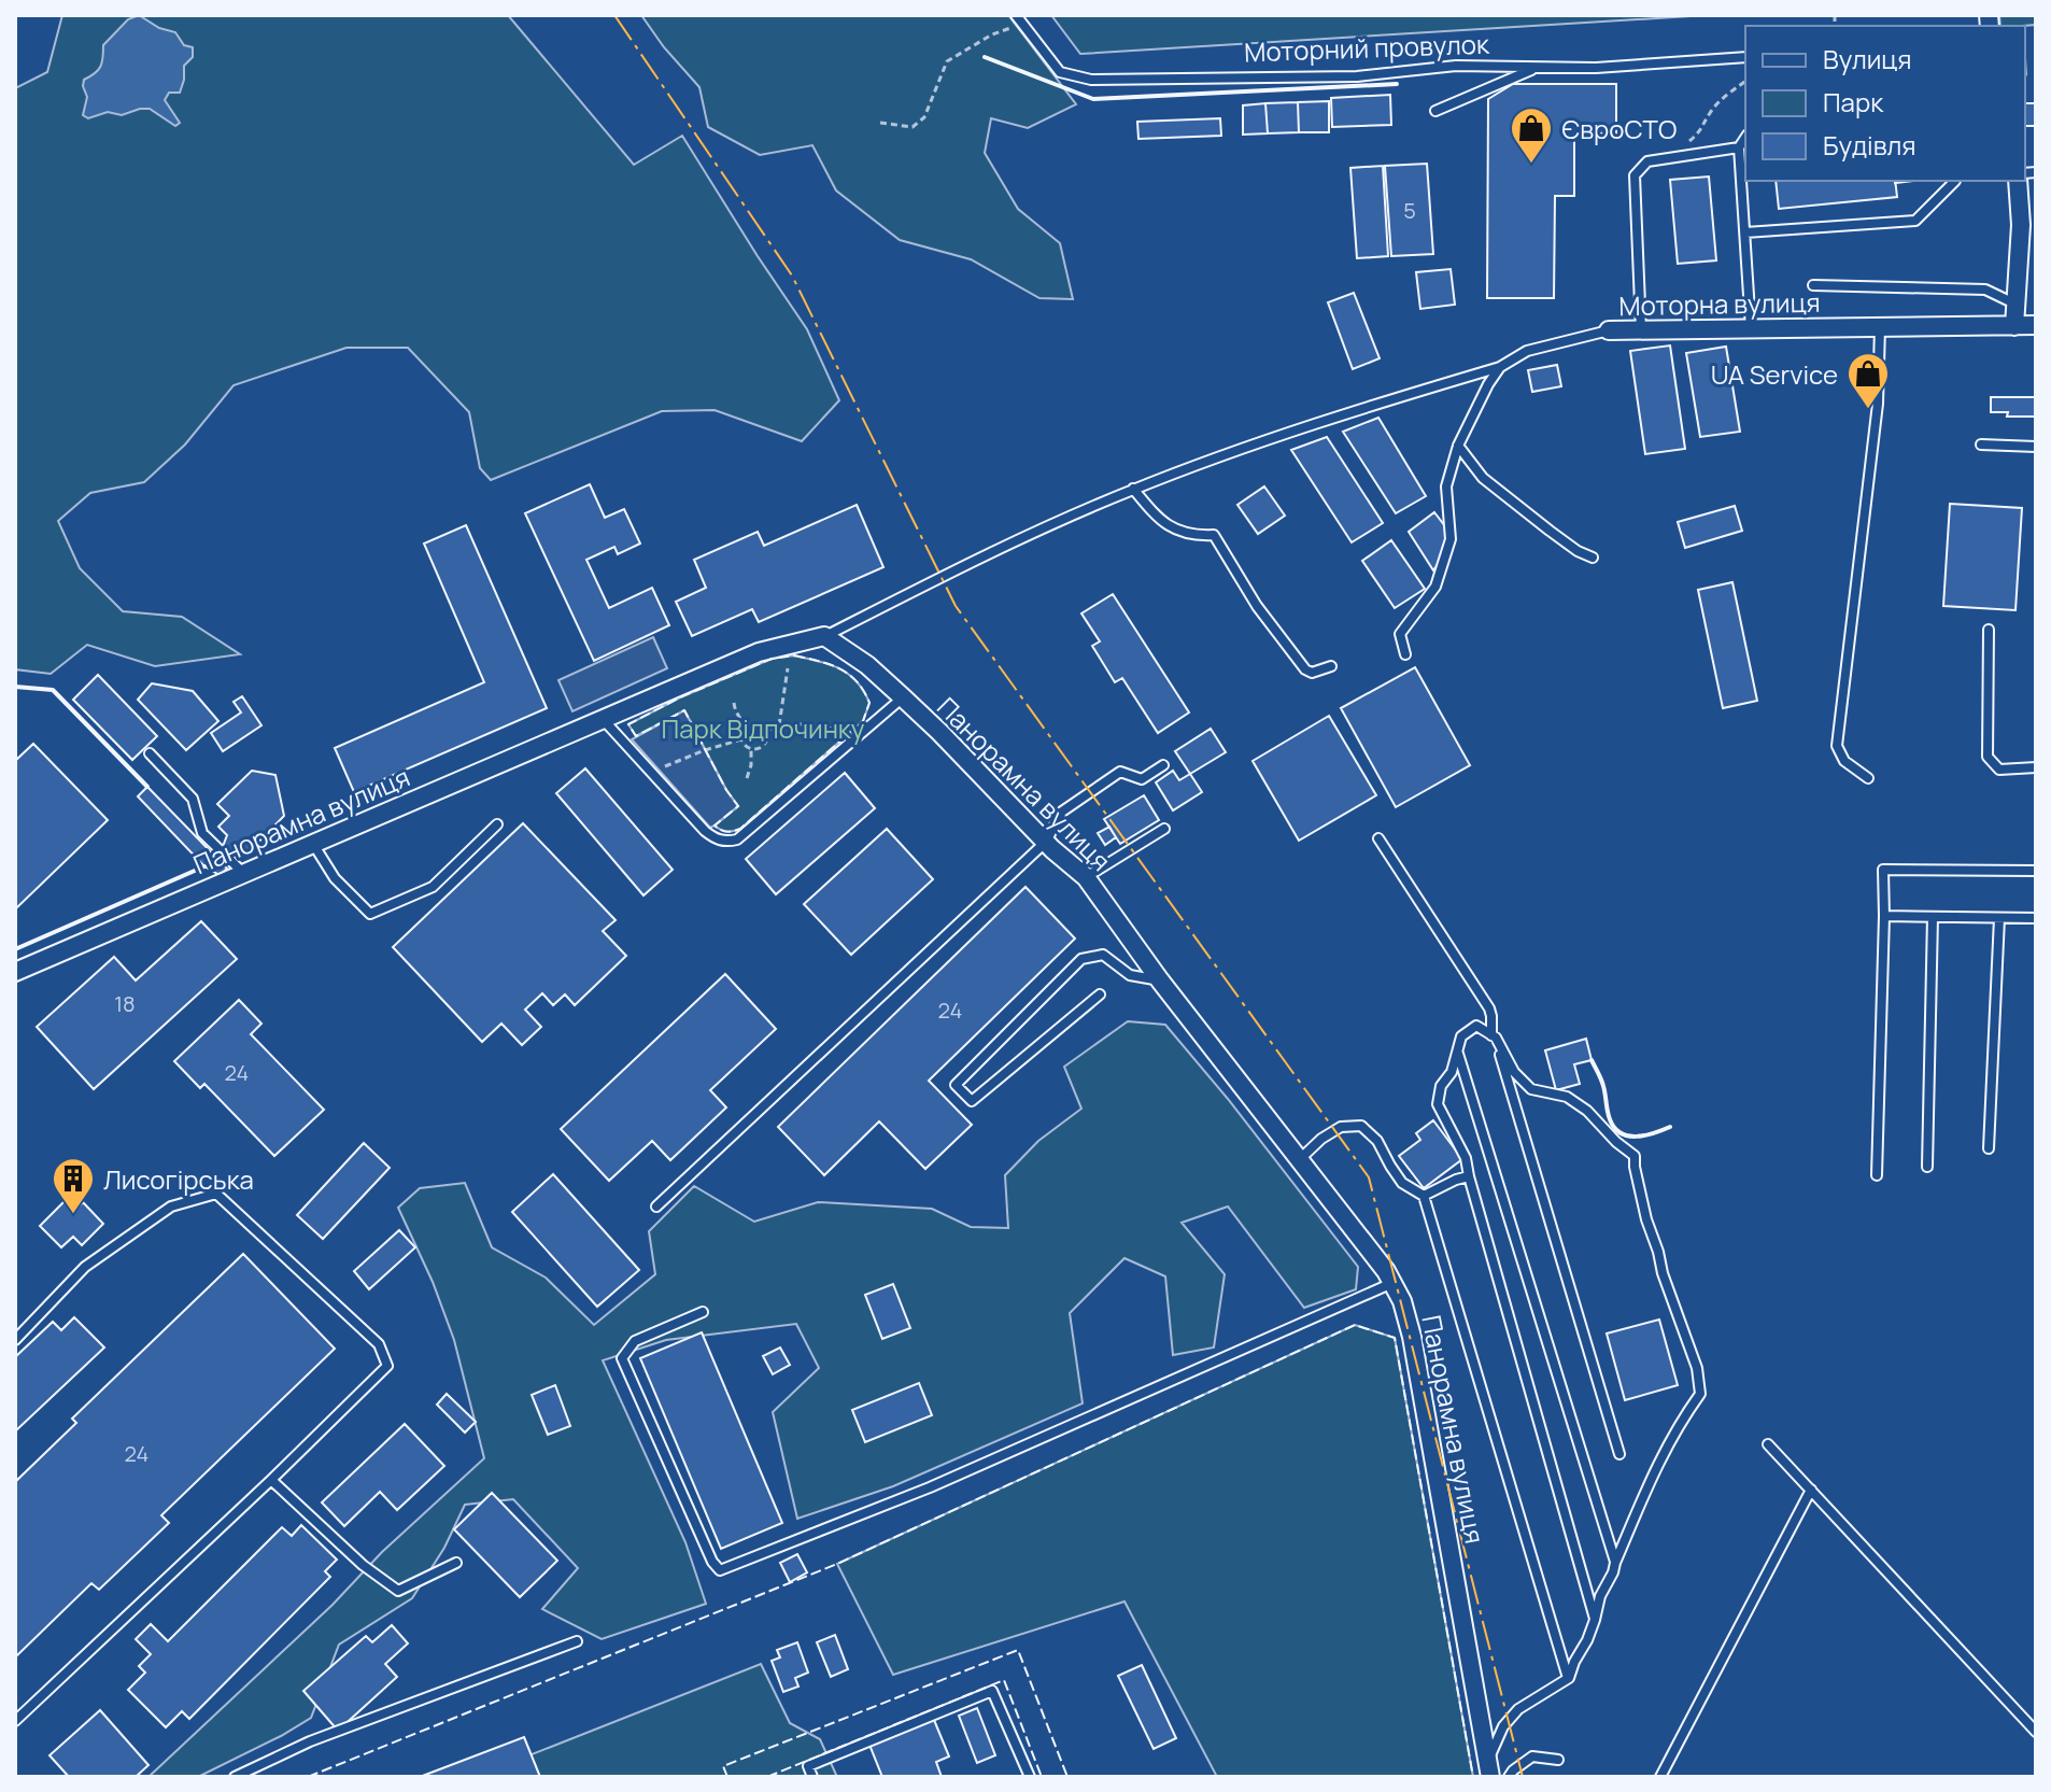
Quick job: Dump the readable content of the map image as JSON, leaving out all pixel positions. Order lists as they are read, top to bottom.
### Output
{
  "streets": {
    "street": ["Моторна вулиця", "Панорамна вулиця"],
    "lane": ["Моторний провулок"]
  },
  "crossings": [
    ["Моторна вулиця", "Панорамна вулиця"]
  ],
  "parks": ["Парк Відпочинку"],
  "places": {
    "shop": ["ЄвроСТО", "UA Service"],
    "building": ["Лисогірська"]
  },
  "house_numbers": [
    "5",
    "18",
    "24",
    "24",
    "24"
  ],
  "legend": ["Вулиця", "Парк", "Будівля"]
}
